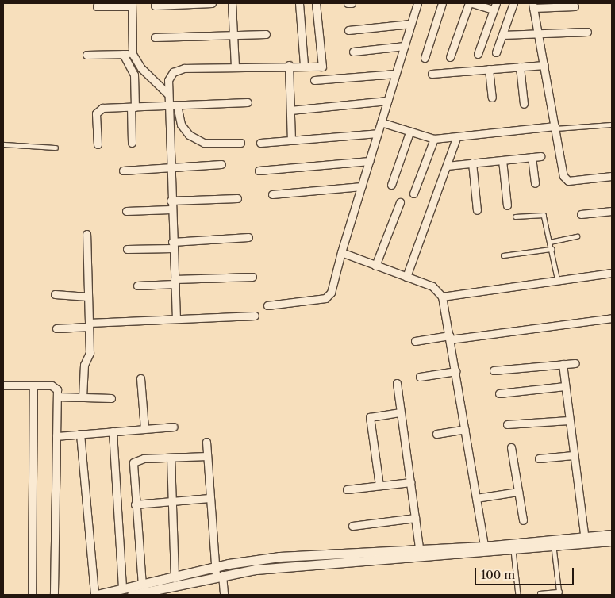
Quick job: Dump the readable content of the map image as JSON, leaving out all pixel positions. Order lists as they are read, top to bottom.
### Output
{
  "scale_bar": "100 m"
}
